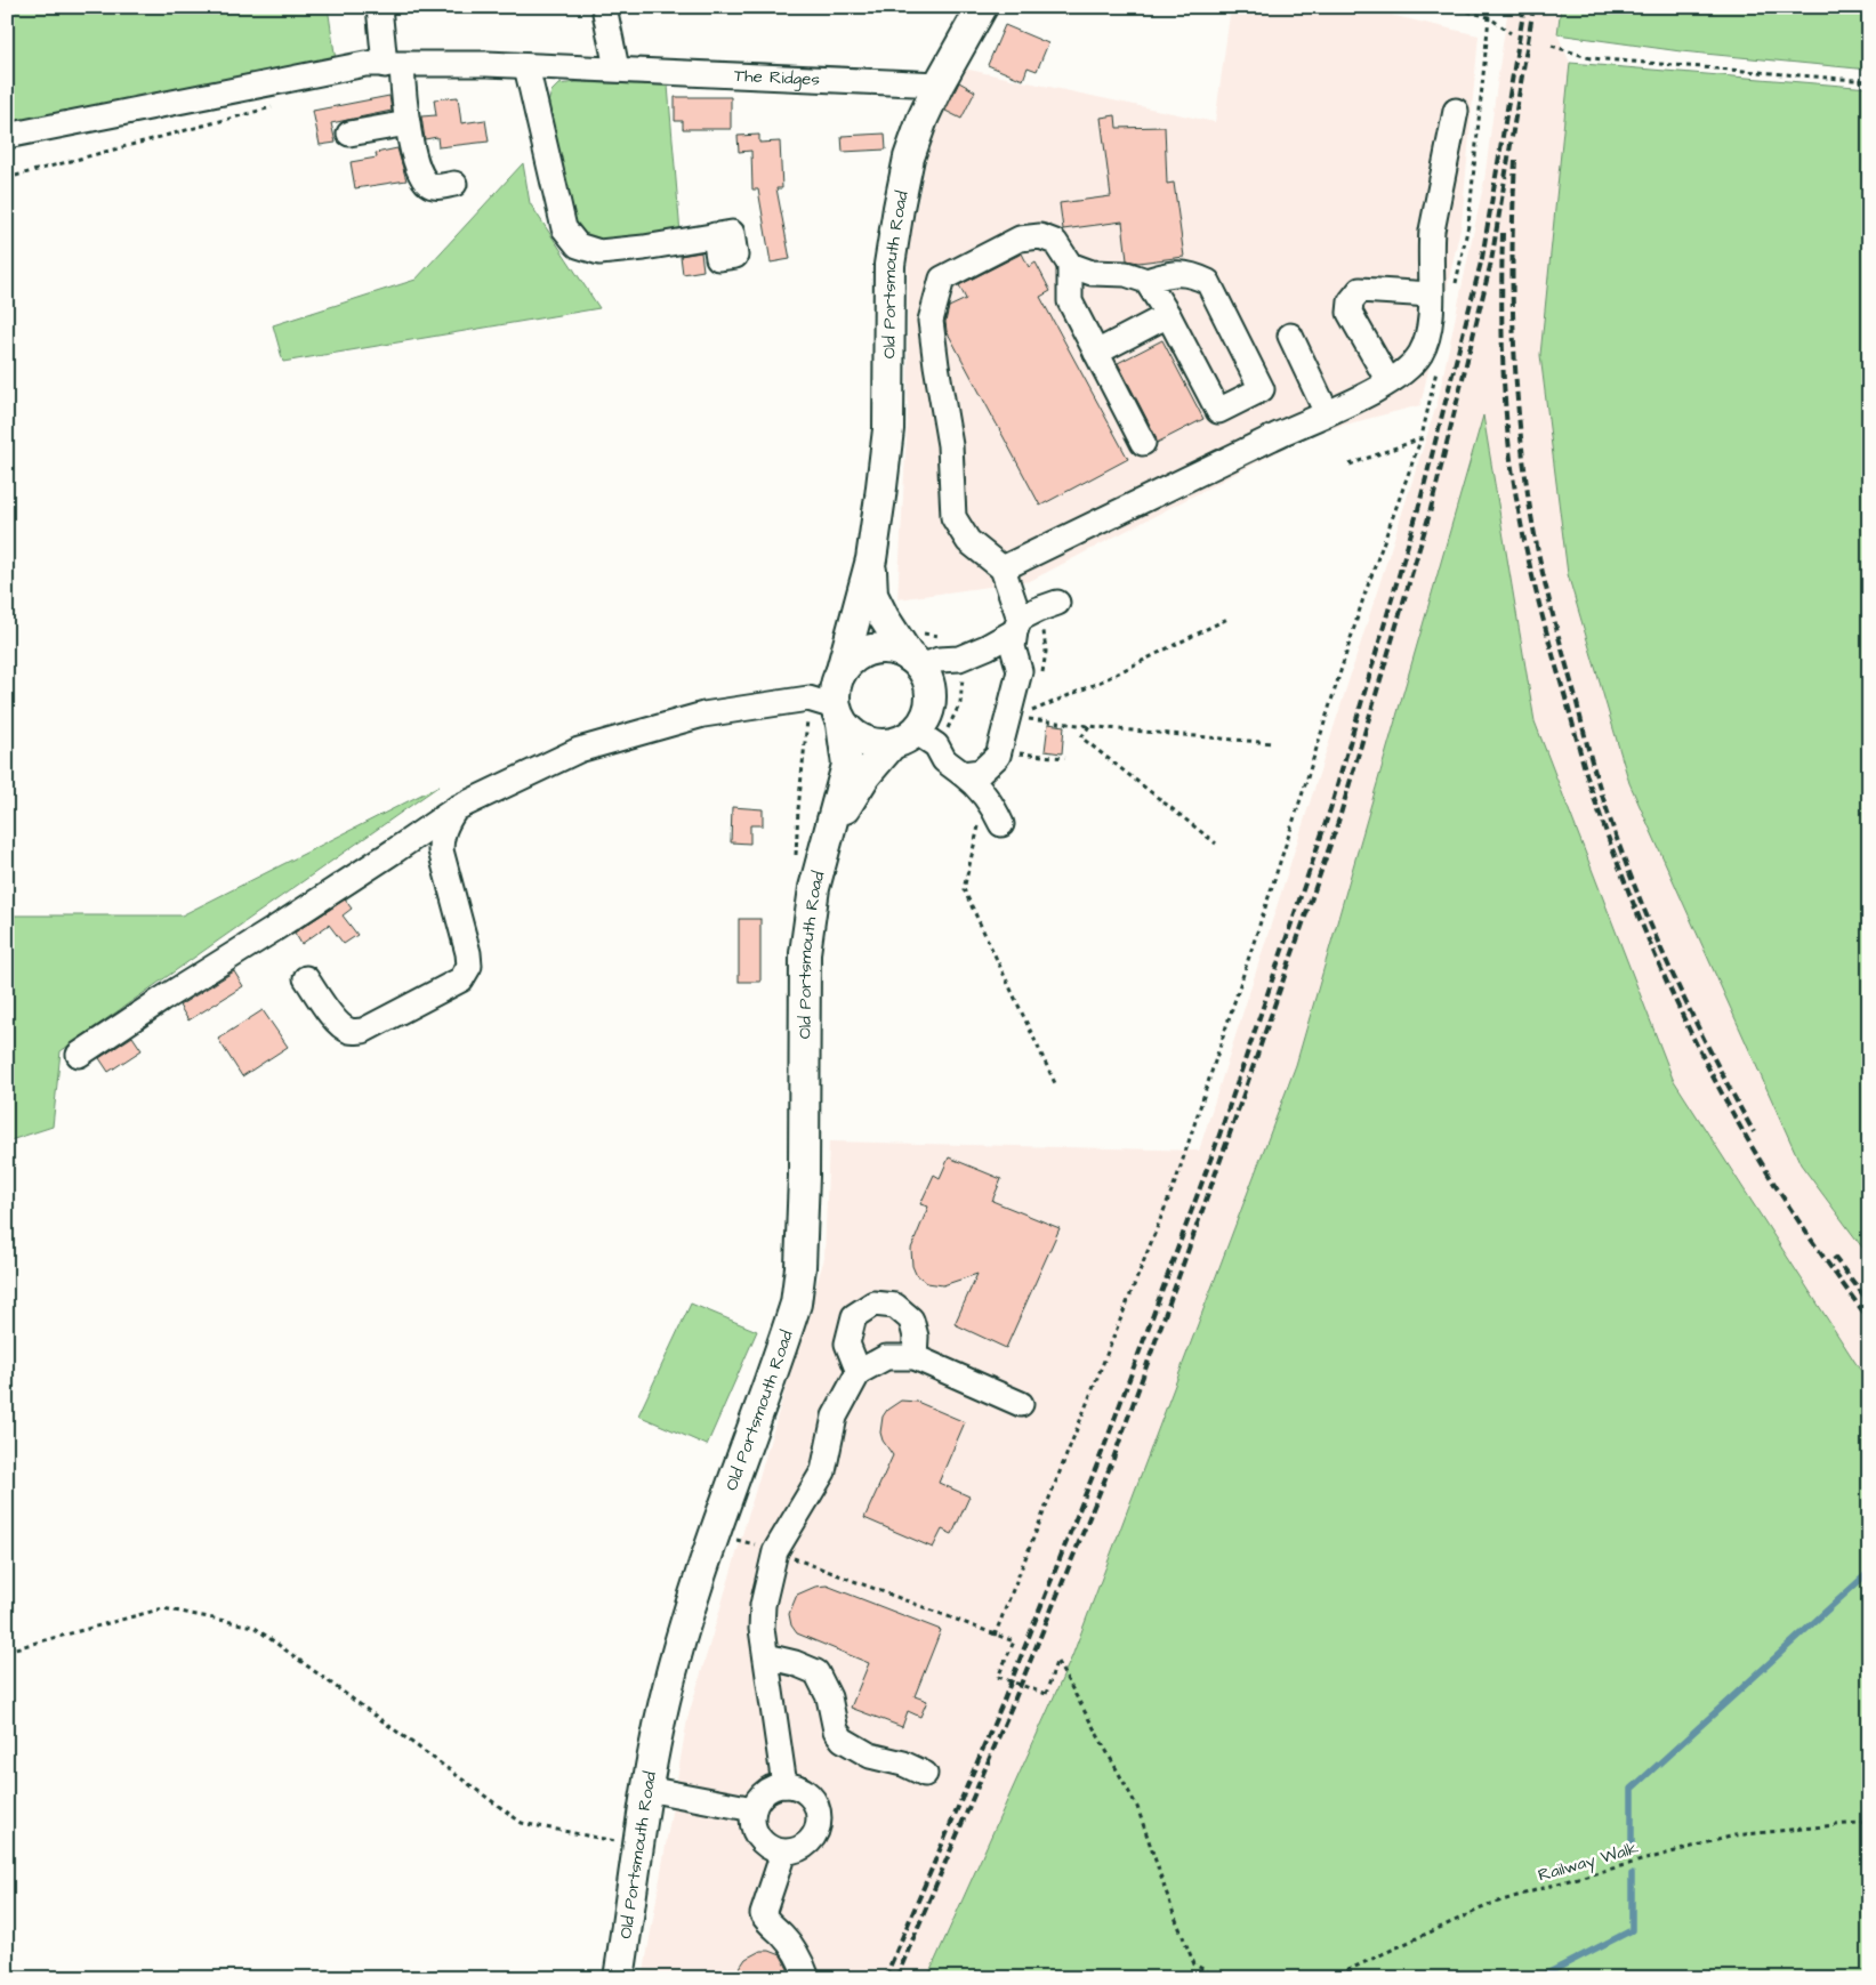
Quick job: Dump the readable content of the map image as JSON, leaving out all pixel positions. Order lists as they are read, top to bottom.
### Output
{
  "streets": {
    "main road": ["Old Portsmouth Road"],
    "street": ["The Ridges"],
    "path": ["Railway Walk"]
  },
  "crossings": [
    ["The Ridges", "Old Portsmouth Road"]
  ]
}
